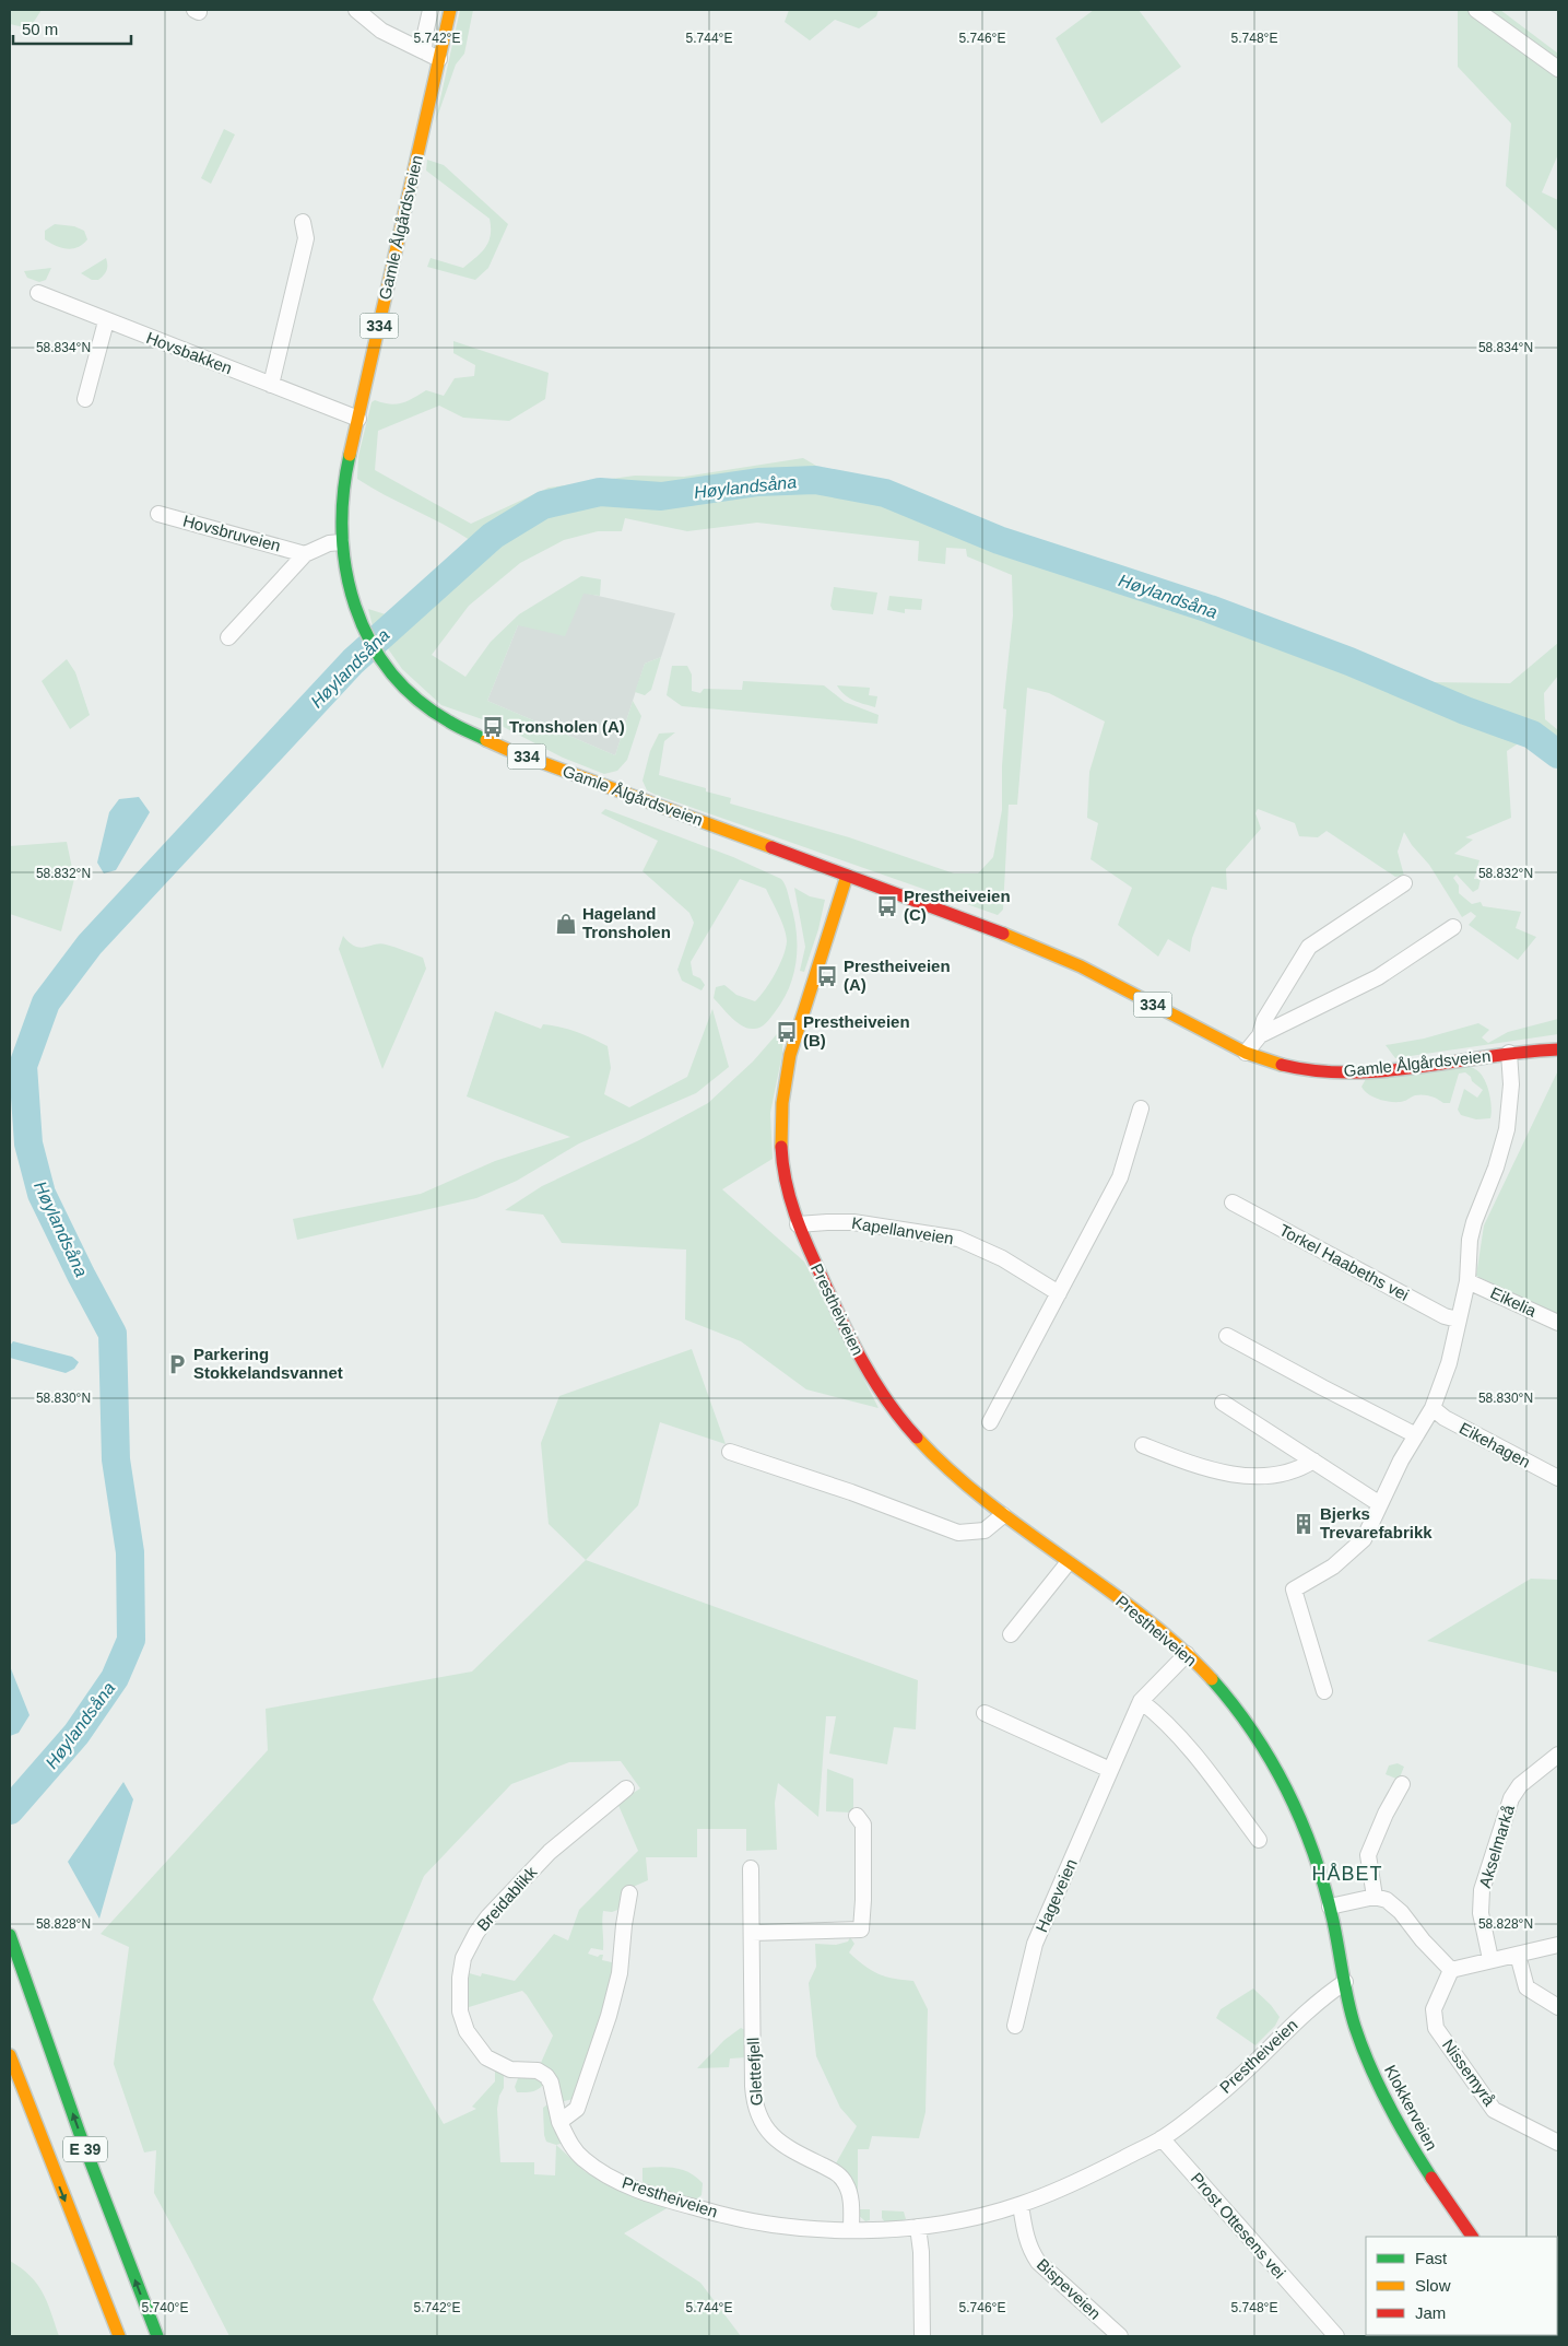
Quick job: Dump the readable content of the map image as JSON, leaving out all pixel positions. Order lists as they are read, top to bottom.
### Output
{
  "streets": {
    "main road": [
      "Gamle Ålgårdsveien",
      "334",
      "Prestheiveien",
      "Klokkerveien",
      "E 39"
    ],
    "street": [
      "Hovsbakken",
      "Hovsbruveien",
      "Kapellanveien",
      "Torkel Haabeths vei",
      "Eikelia",
      "Eikehagen",
      "Akselmarkå",
      "Hageveien",
      "Breidablikk",
      "Glettefjell",
      "Nissemyrå",
      "Prost Ottesens vei",
      "Bispeveien"
    ]
  },
  "crossings": [
    ["Gamle Ålgårdsveien", "Hovsbakken"],
    ["Gamle Ålgårdsveien", "Hovsbruveien"],
    ["Gamle Ålgårdsveien", "Prestheiveien"],
    ["Kapellanveien", "Prestheiveien"],
    ["Prestheiveien", "Hageveien"],
    ["Prestheiveien", "Breidablikk"],
    ["Prestheiveien", "Glettefjell"],
    ["Prestheiveien", "Klokkerveien"],
    ["Prestheiveien", "Prost Ottesens vei"],
    ["Prestheiveien", "Bispeveien"]
  ],
  "districts": ["HÅBET"],
  "water": ["Høylandsåna"],
  "places": {
    "bus stop": [
      "Tronsholen (A)",
      "Prestheiveien (C)",
      "Prestheiveien (A)",
      "Prestheiveien (B)"
    ],
    "shop": ["Hageland Tronsholen"],
    "parking": ["Parkering Stokkelandsvannet"],
    "building": ["Bjerks Trevarefabrikk"]
  },
  "legend": ["Fast", "Slow", "Jam"],
  "scale_bar": "50 m",
  "coordinates": [
    "5.742°E",
    "5.744°E",
    "5.746°E",
    "5.748°E",
    "58.834°N",
    "58.832°N",
    "58.830°N",
    "58.828°N",
    "5.740°E"
  ]
}
